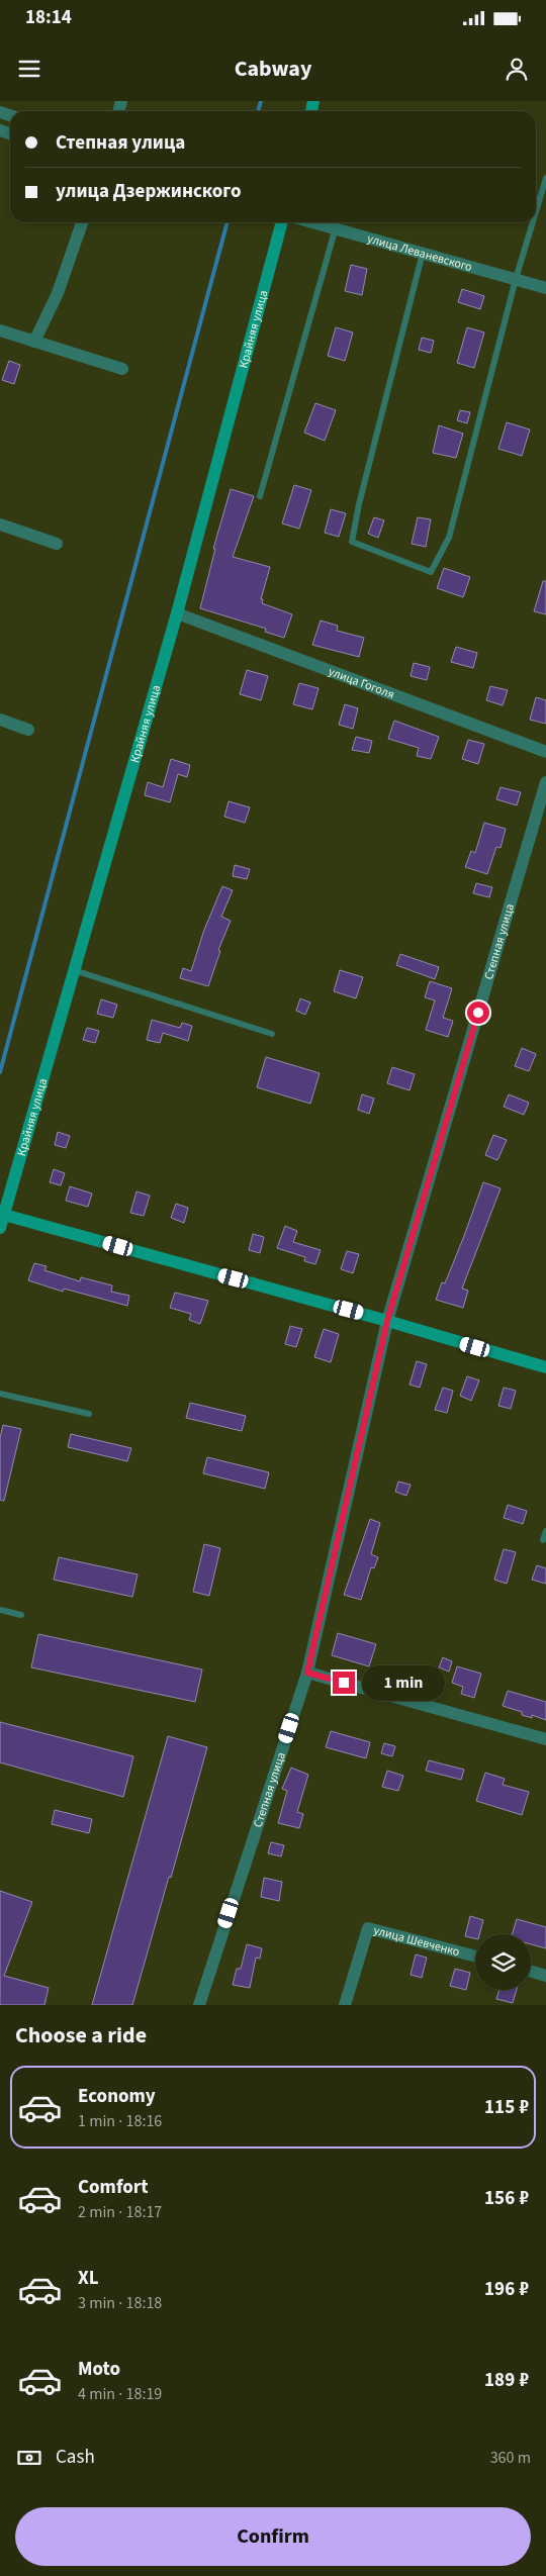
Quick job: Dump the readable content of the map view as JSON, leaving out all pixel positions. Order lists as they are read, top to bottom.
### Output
{
  "streets": {
    "main road": ["Крайняя улица"],
    "street": [
      "улица Леваневского",
      "улица Гоголя",
      "Степная улица",
      "улица Шевченко"
    ]
  },
  "crossings": [
    ["Крайняя улица", "улица Гоголя"]
  ],
  "page": {
    "status": "18:14",
    "header": "Cabway",
    "banner": ["Степная улица", "улица Дзержинского"],
    "bubble": "1 min",
    "heading": "Choose a ride",
    "list": [
      {
        "name": "Economy",
        "note": "1 min · 18:16",
        "value": "115 ₽"
      },
      {
        "name": "Comfort",
        "note": "2 min · 18:17",
        "value": "156 ₽"
      },
      {
        "name": "XL",
        "note": "3 min · 18:18",
        "value": "196 ₽"
      },
      {
        "name": "Moto",
        "note": "4 min · 18:19",
        "value": "189 ₽"
      }
    ],
    "pay": ["Cash", "360 m"],
    "buttons": "Confirm"
  }
}
